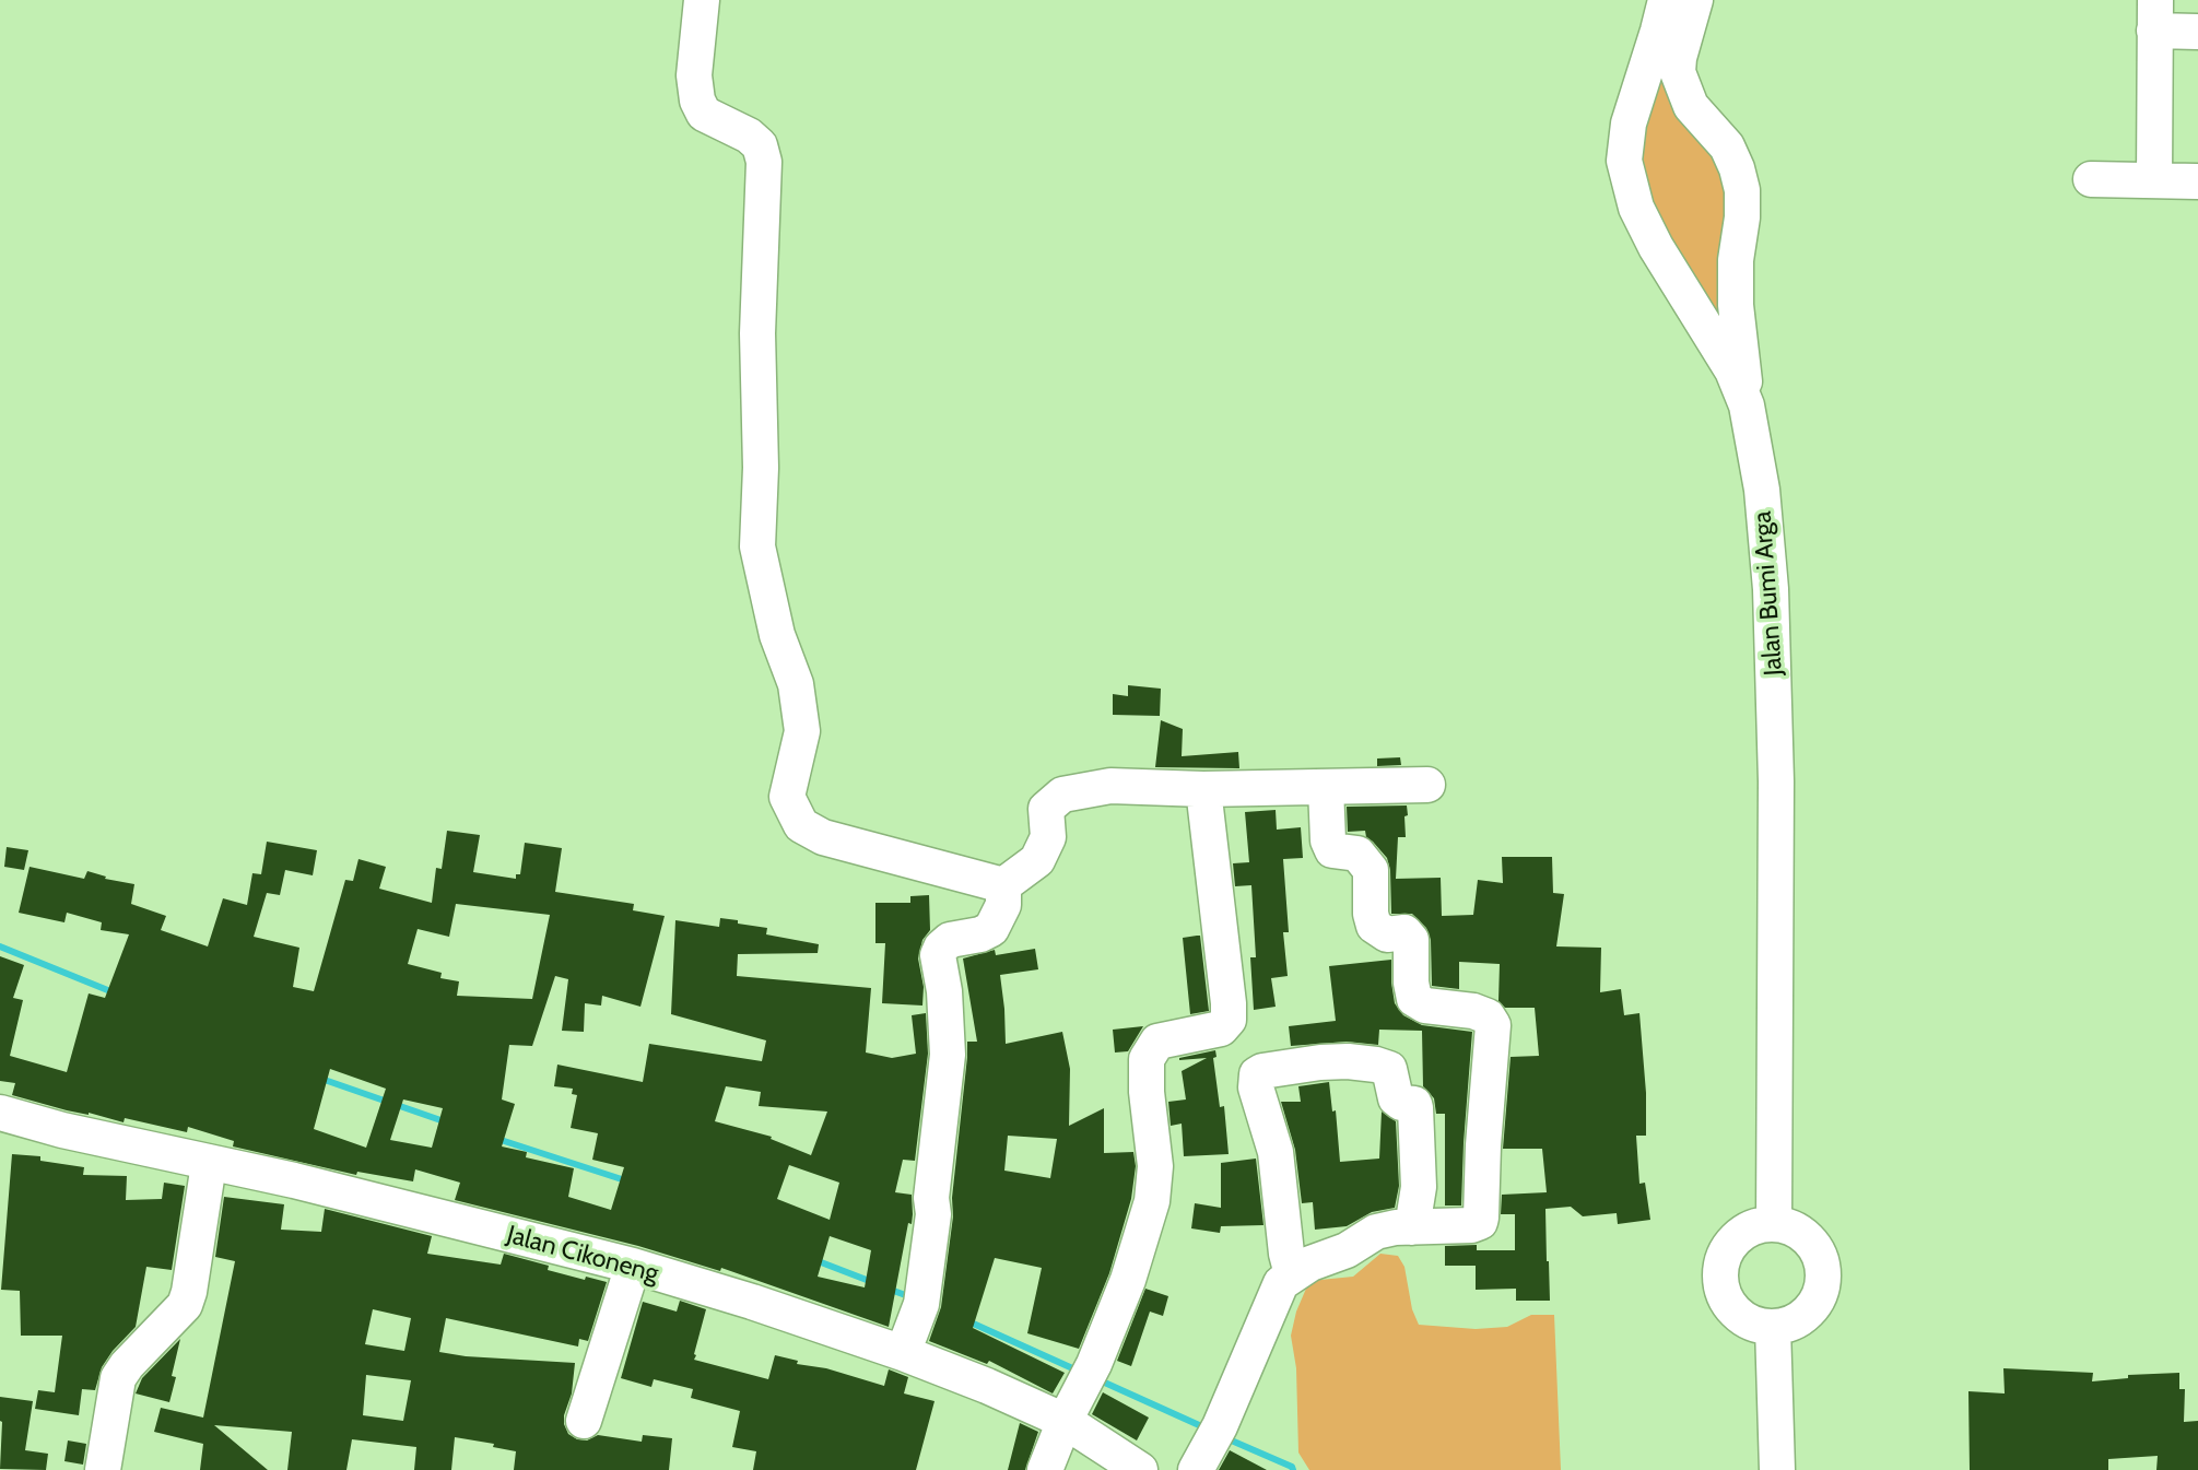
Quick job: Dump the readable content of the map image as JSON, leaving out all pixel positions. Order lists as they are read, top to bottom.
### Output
{
  "streets": {
    "street": ["Jalan Bumi Arga", "Jalan Cikoneng"]
  }
}
